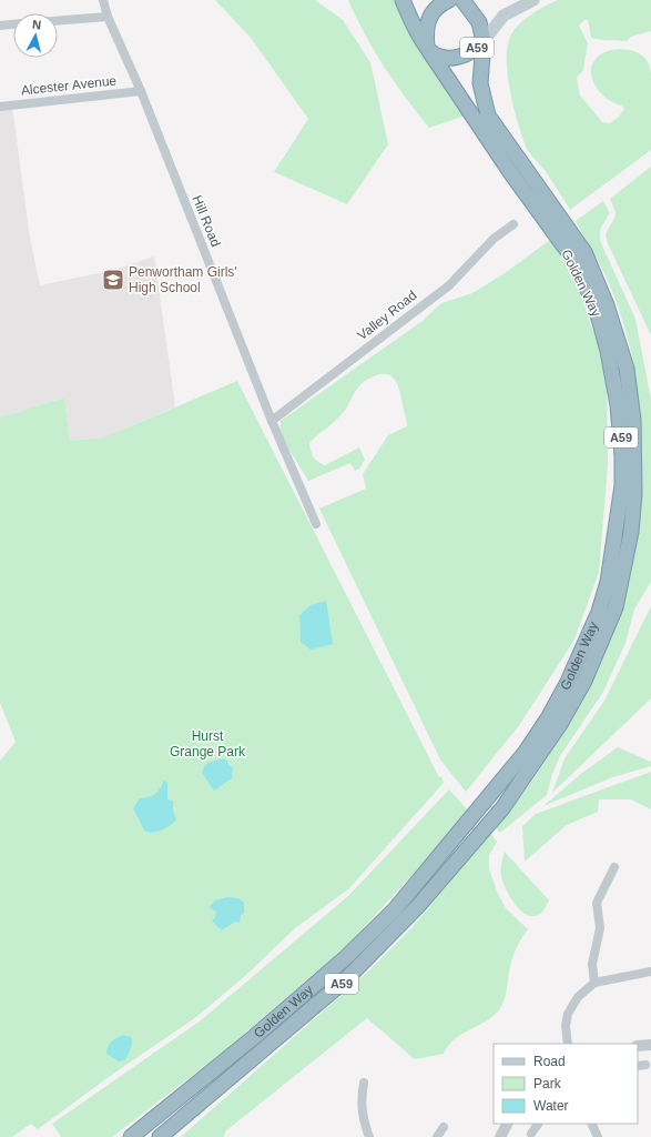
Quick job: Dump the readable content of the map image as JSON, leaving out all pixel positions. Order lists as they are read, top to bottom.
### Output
{
  "streets": {
    "highway": ["A59", "Golden Way"],
    "street": ["Alcester Avenue", "Hill Road", "Valley Road"]
  },
  "crossings": [
    ["A59", "Golden Way"],
    ["Alcester Avenue", "Hill Road"],
    ["Hill Road", "Valley Road"]
  ],
  "parks": ["Hurst Grange Park"],
  "places": {
    "school or university": ["Penwortham Girls' High School"]
  },
  "legend": ["Road", "Park", "Water"],
  "north": "top"
}
